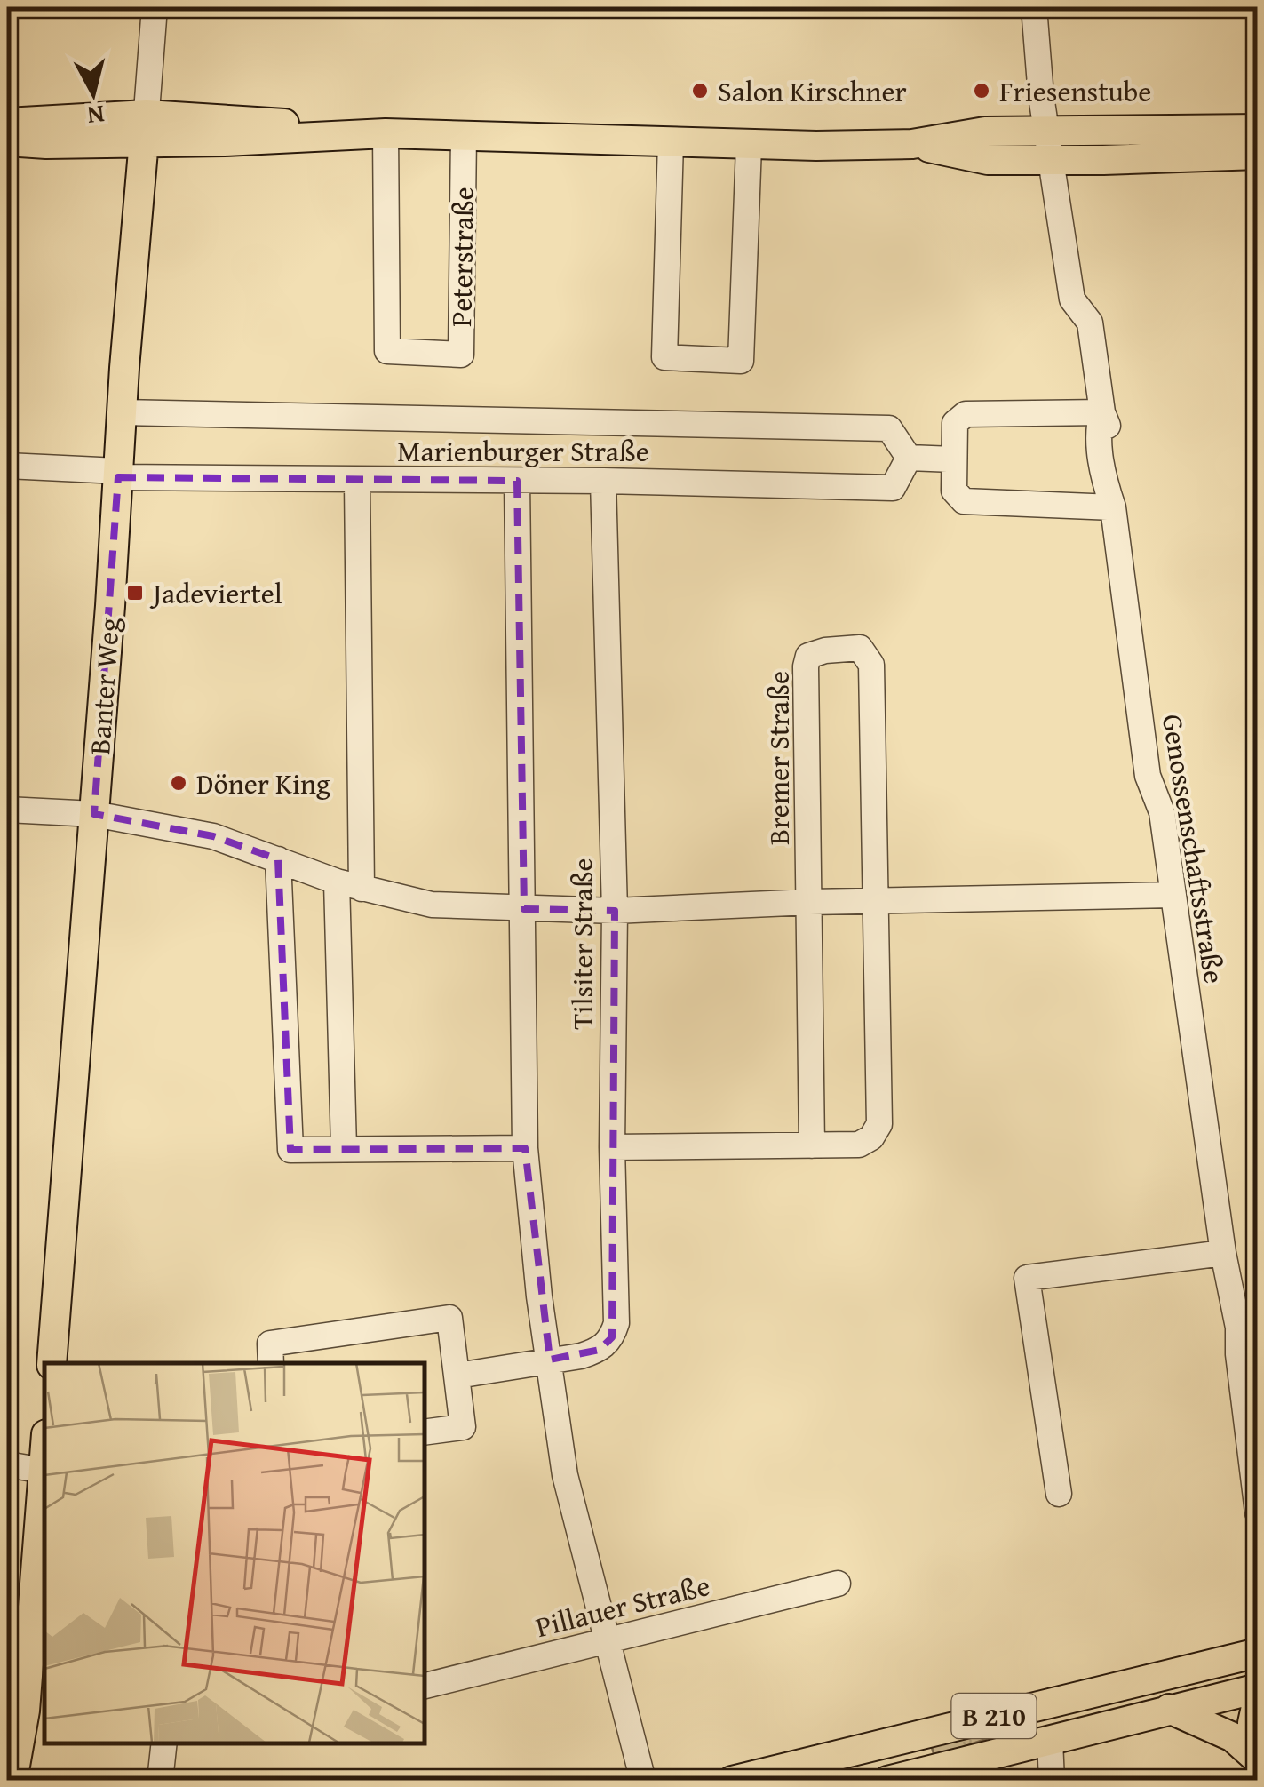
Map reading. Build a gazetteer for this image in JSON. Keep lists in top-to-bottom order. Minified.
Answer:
{"streets":{"main road":["Banter Weg","B 210"],"street":["Peterstraße","Marienburger Straße","Bremer Straße","Genossenschaftsstraße","Tilsiter Straße","Pillauer Straße"]},"crossings":[["Marienburger Straße","Banter Weg"],["Marienburger Straße","Tilsiter Straße"],["Bremer Straße","Tilsiter Straße"],["Tilsiter Straße","Pillauer Straße"]],"places":{"other":["Salon Kirschner","Friesenstube","Döner King"],"transit":["Jadeviertel"]},"north":"bottom"}
